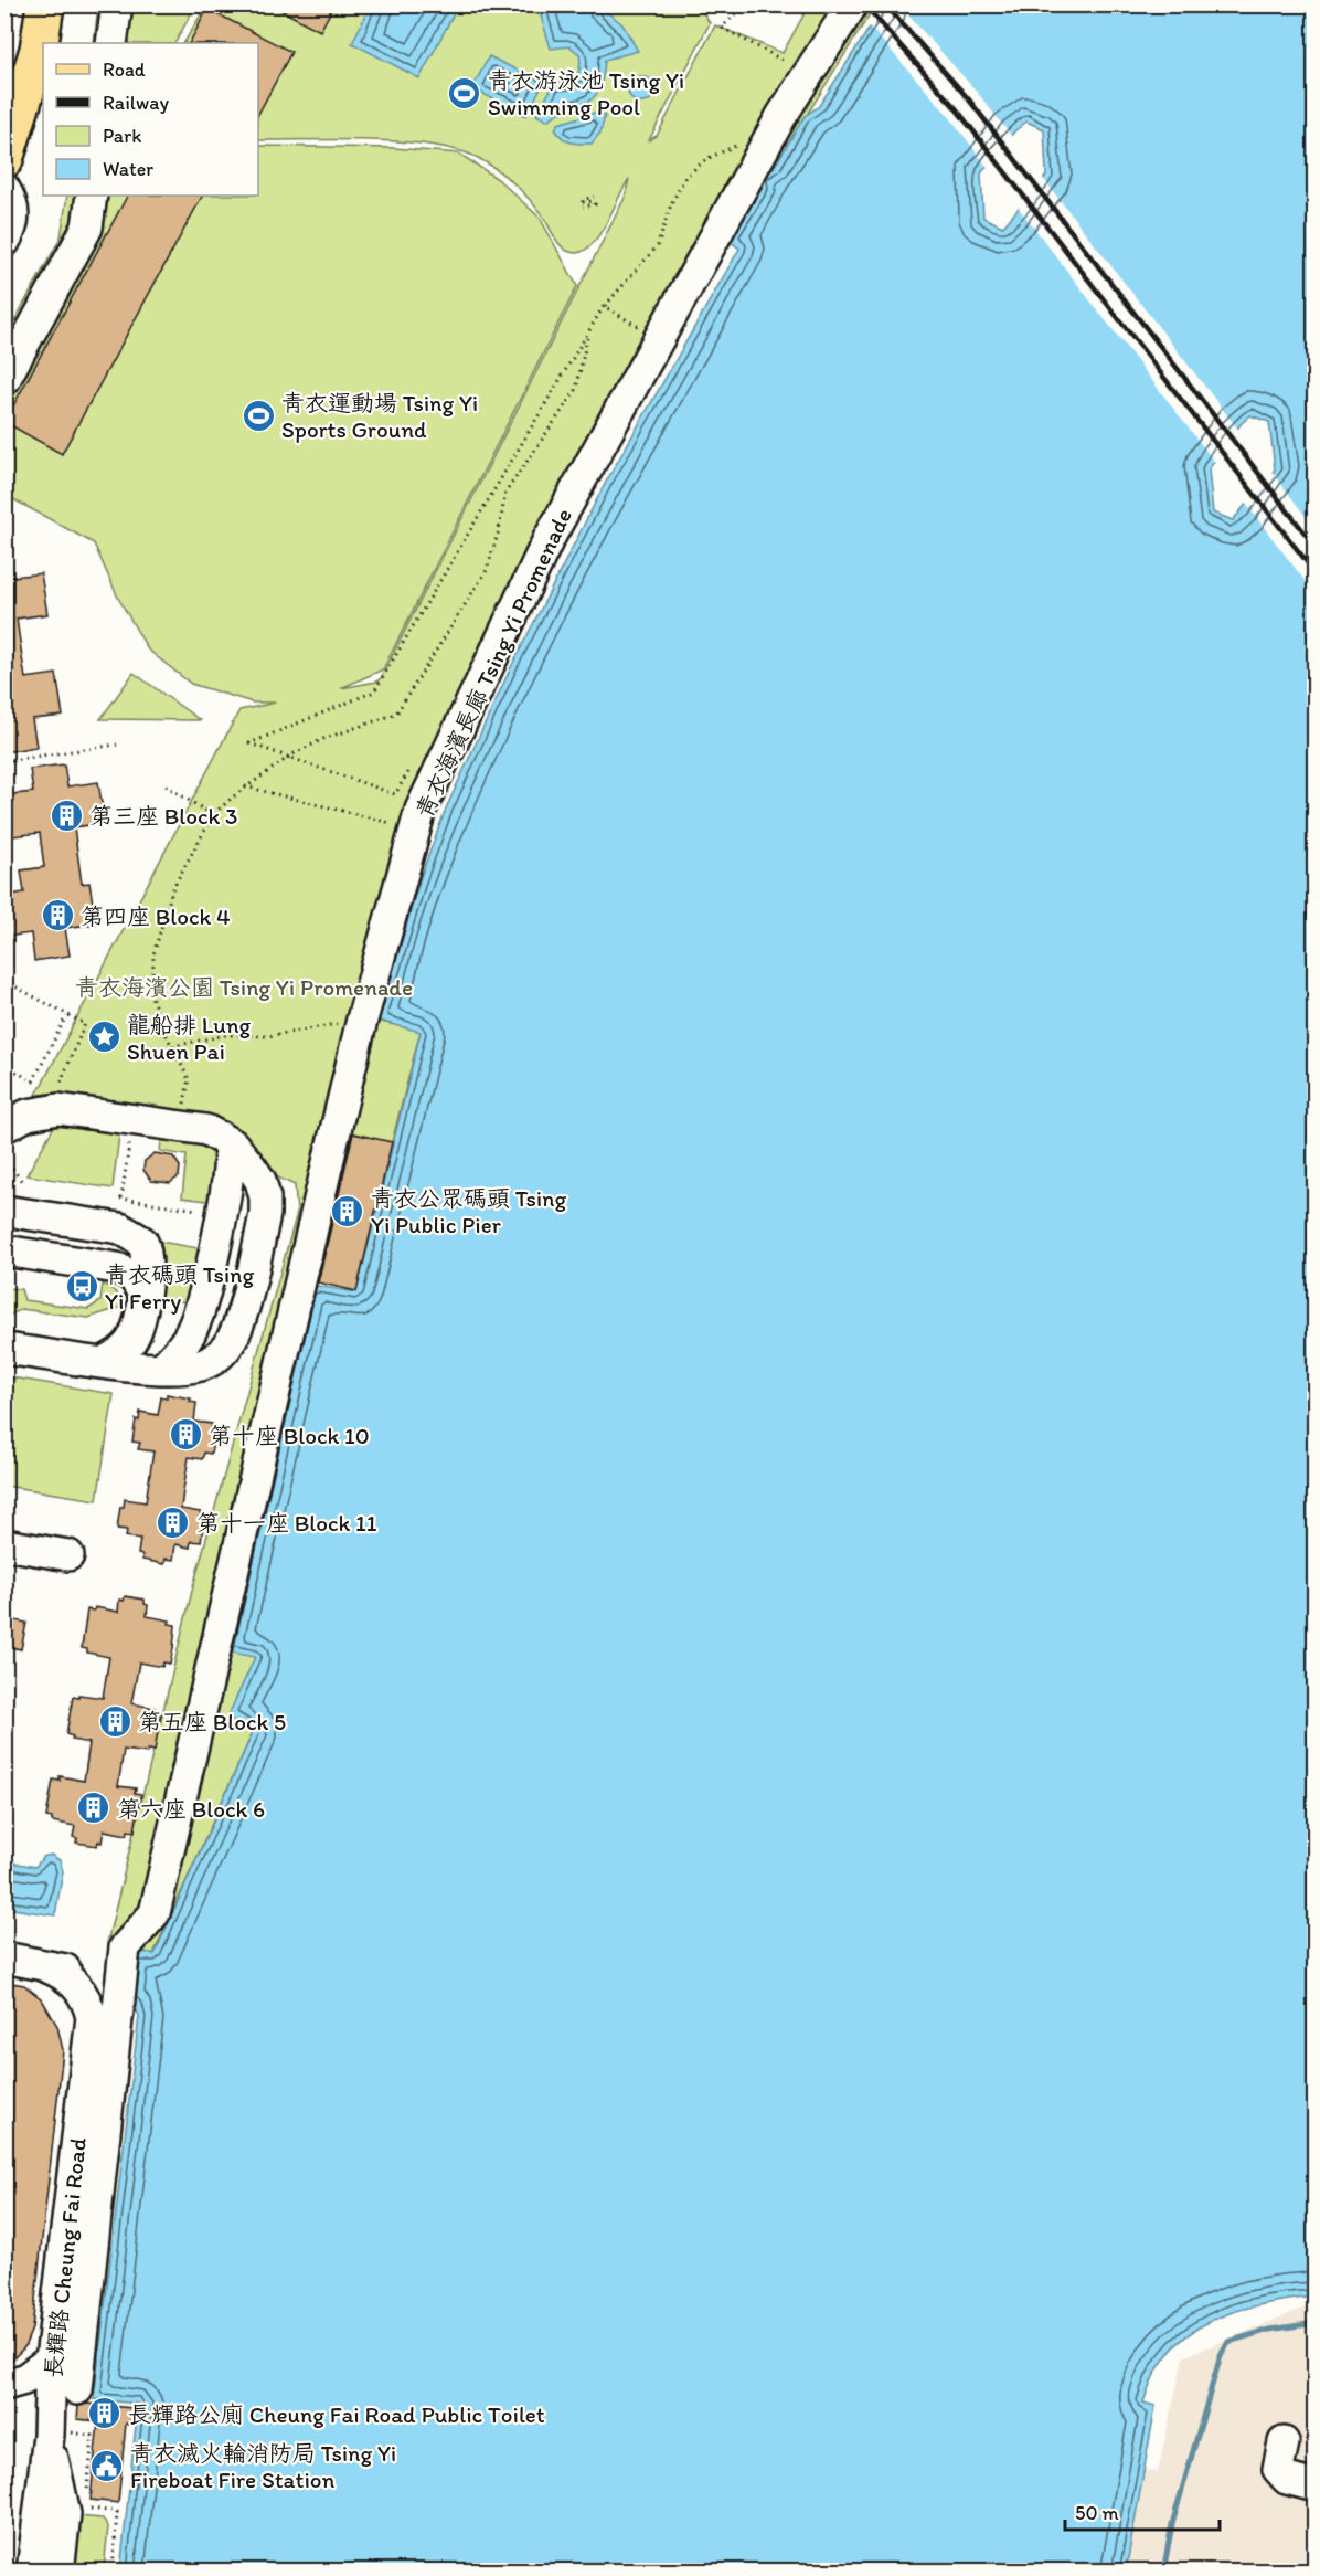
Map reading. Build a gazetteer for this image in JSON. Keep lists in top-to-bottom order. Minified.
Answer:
{"streets":{"street":["青衣海濱長廊 Tsing Yi Promenade","長輝路 Cheung Fai Road"]},"parks":["青衣海濱公園 Tsing Yi Promenade"],"places":{"sports":["青衣游泳池 Tsing Yi Swimming Pool","青衣運動場 Tsing Yi Sports Ground"],"building":["第三座 Block 3","第四座 Block 4","青衣公眾碼頭 Tsing Yi Public Pier","第十座 Block 10","第十一座 Block 11","第五座 Block 5","第六座 Block 6","長輝路公廁 Cheung Fai Road Public Toilet"],"place":["龍船排 Lung Shuen Pai"],"bus stop":["青衣碼頭 Tsing Yi Ferry"],"public building":["青衣滅火輪消防局 Tsing Yi Fireboat Fire Station"]},"legend":["Road","Railway","Park","Water"],"scale_bar":"50 m"}
